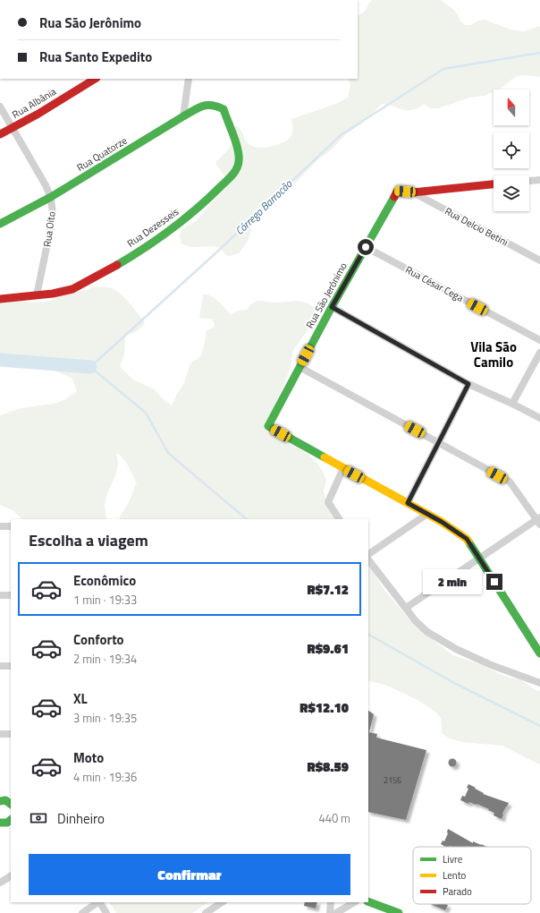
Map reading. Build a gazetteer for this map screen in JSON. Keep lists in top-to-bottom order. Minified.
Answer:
{"streets":{"street":["Rua Albânia","Rua Quatorze","Rua Delcio Betini","Rua Dezesseis","Rua Oito","Rua César Cega","Rua São Jerônimo"]},"crossings":[["Rua Albânia","Rua Oito"],["Rua Quatorze","Rua Dezesseis"],["Rua Quatorze","Rua Oito"],["Rua Delcio Betini","Rua São Jerônimo"],["Rua Dezesseis","Rua Oito"],["Rua César Cega","Rua São Jerônimo"]],"districts":["Vila São Camilo"],"water":["Córrego Barrocão"],"house_numbers":["2156"],"legend":["Livre","Lento","Parado"],"north":"top","page":{"banner":["Rua São Jerônimo","Rua Santo Expedito"],"heading":"Escolha a viagem","list":[{"name":"Econômico","note":"1 min · 19:33","value":"R$7.12"},{"name":"Conforto","note":"2 min · 19:34","value":"R$9.61"},{"name":"XL","note":"3 min · 19:35","value":"R$12.10"},{"name":"Moto","note":"4 min · 19:36","value":"R$8.59"}],"bubble":"2 min","pay":["Dinheiro","440 m"],"buttons":"Confirmar"}}
